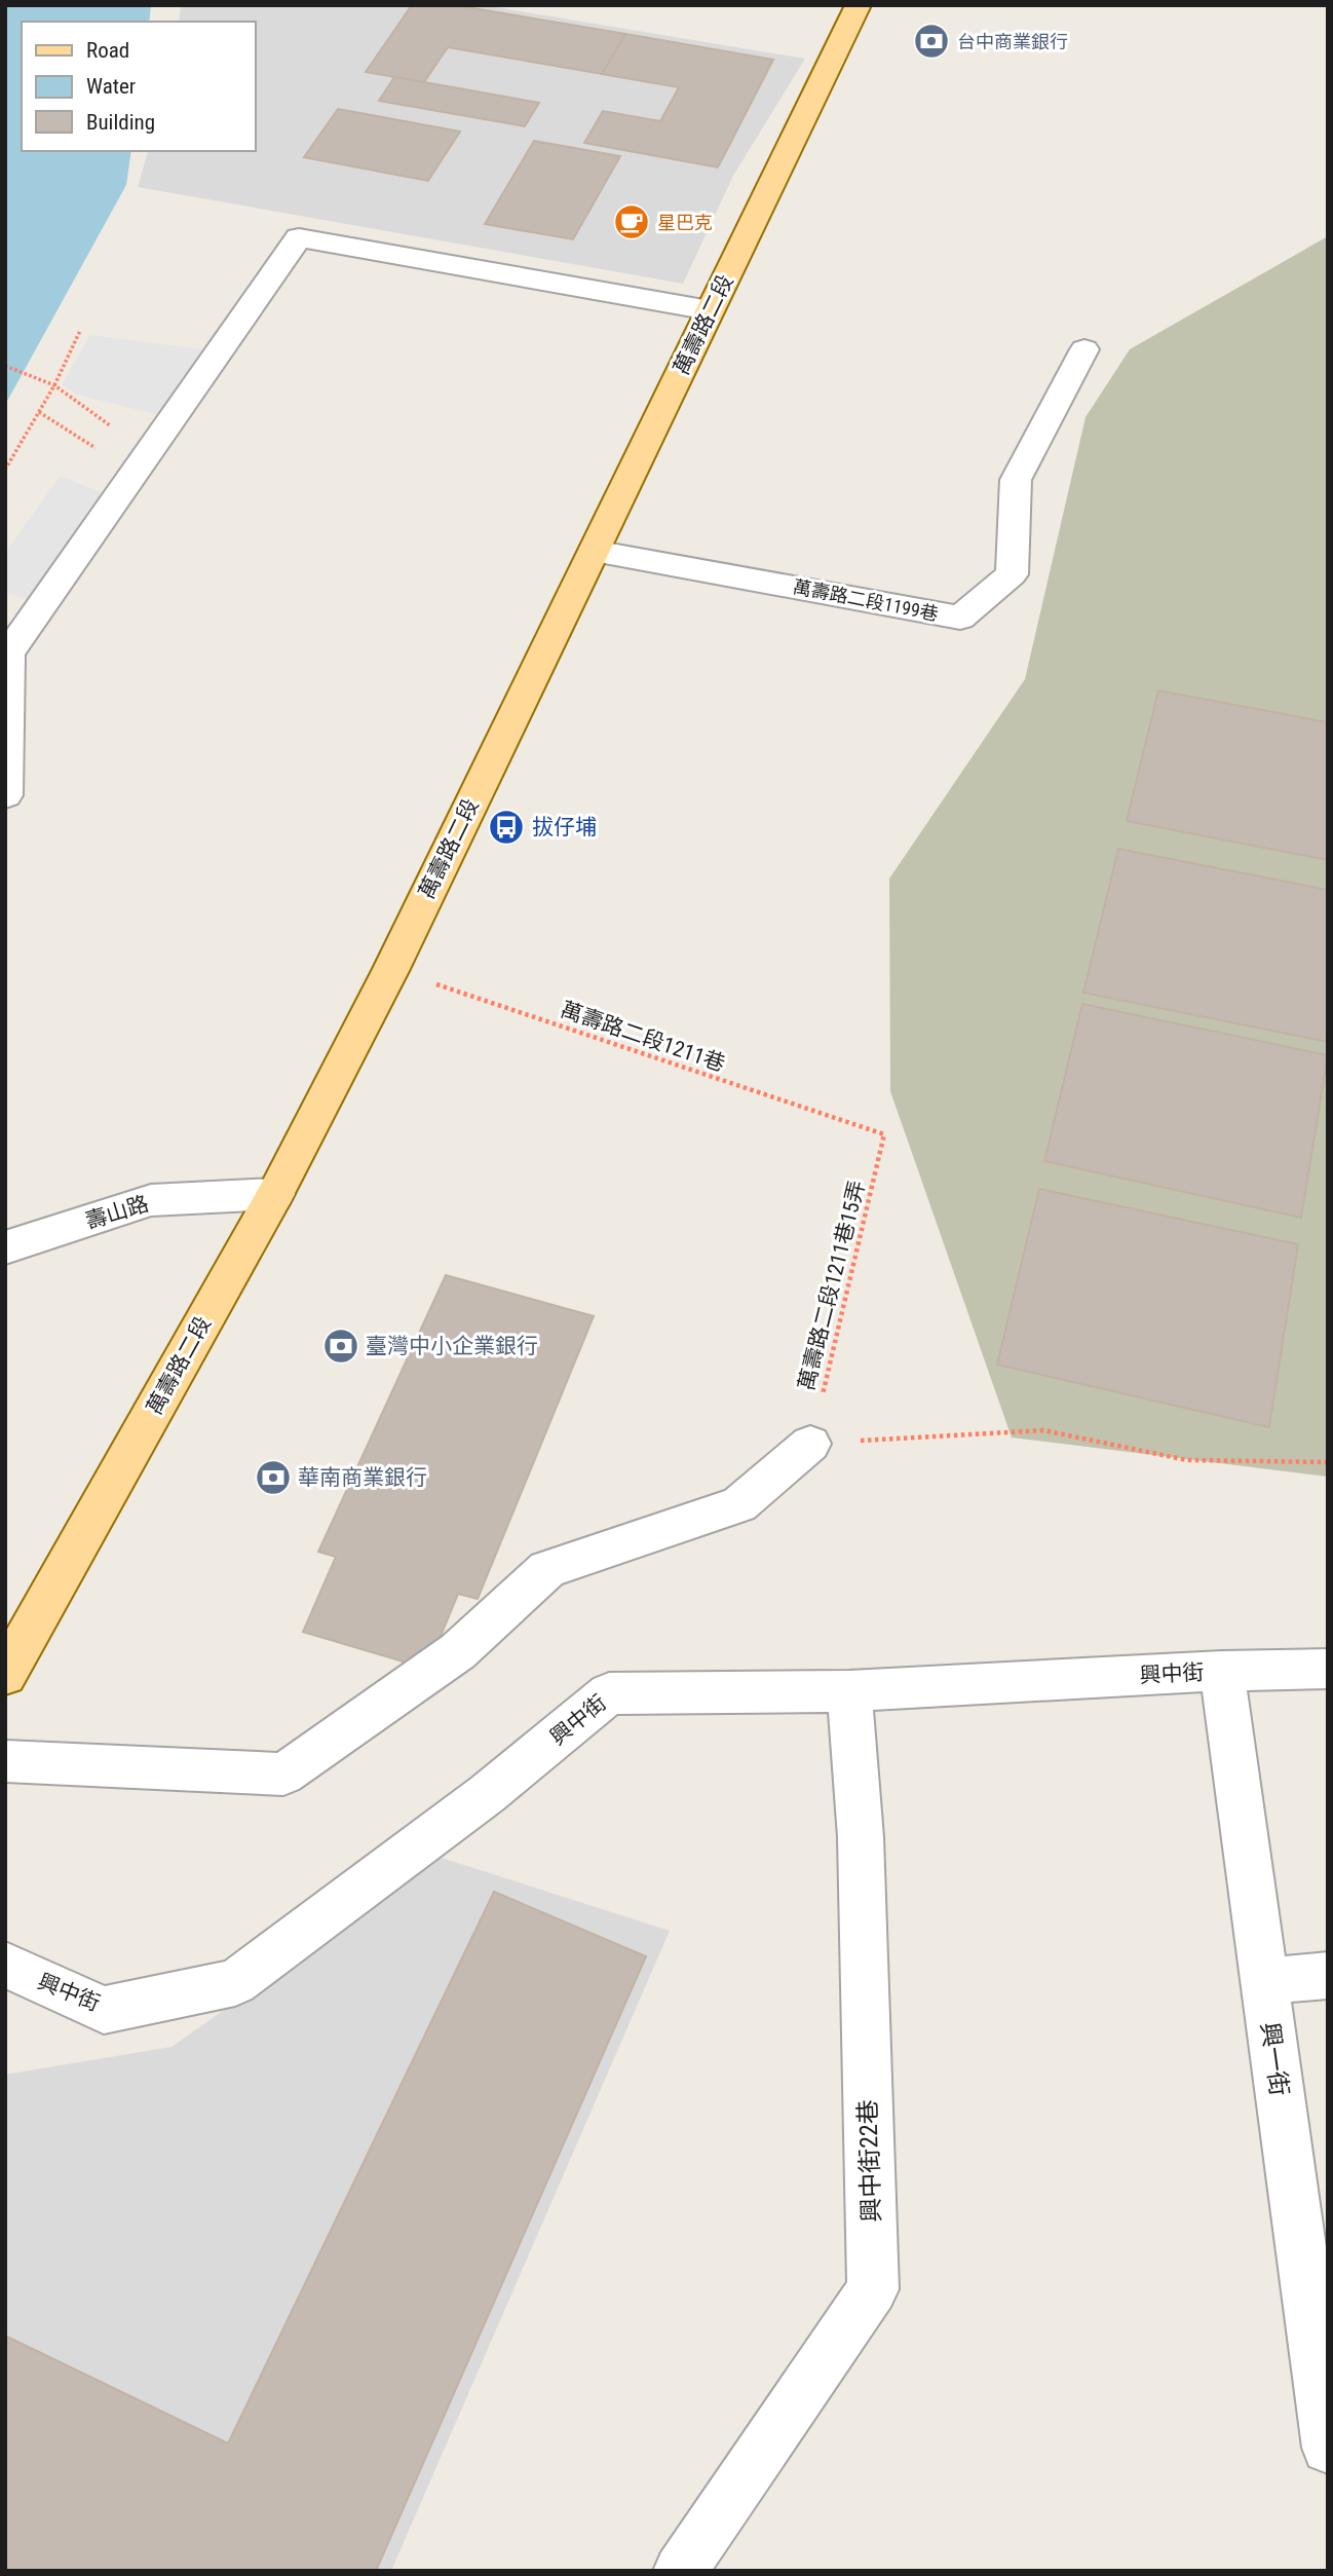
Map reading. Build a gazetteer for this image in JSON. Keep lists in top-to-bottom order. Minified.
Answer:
{"streets":{"main road":["萬壽路二段"],"street":["萬壽路二段1199巷","壽山路","興中街","興一街","興中街22巷"],"path":["萬壽路二段1211巷","萬壽路二段1211巷15弄"]},"crossings":[["萬壽路二段","萬壽路二段1199巷"],["萬壽路二段","萬壽路二段1211巷"],["萬壽路二段","壽山路"],["萬壽路二段1211巷","萬壽路二段1211巷15弄"],["興中街","興一街"],["興中街","興中街22巷"]],"places":{"bank":["台中商業銀行","臺灣中小企業銀行","華南商業銀行"],"cafe":["星巴克"],"bus stop":["拔仔埔"]},"legend":["Road","Water","Building"]}
